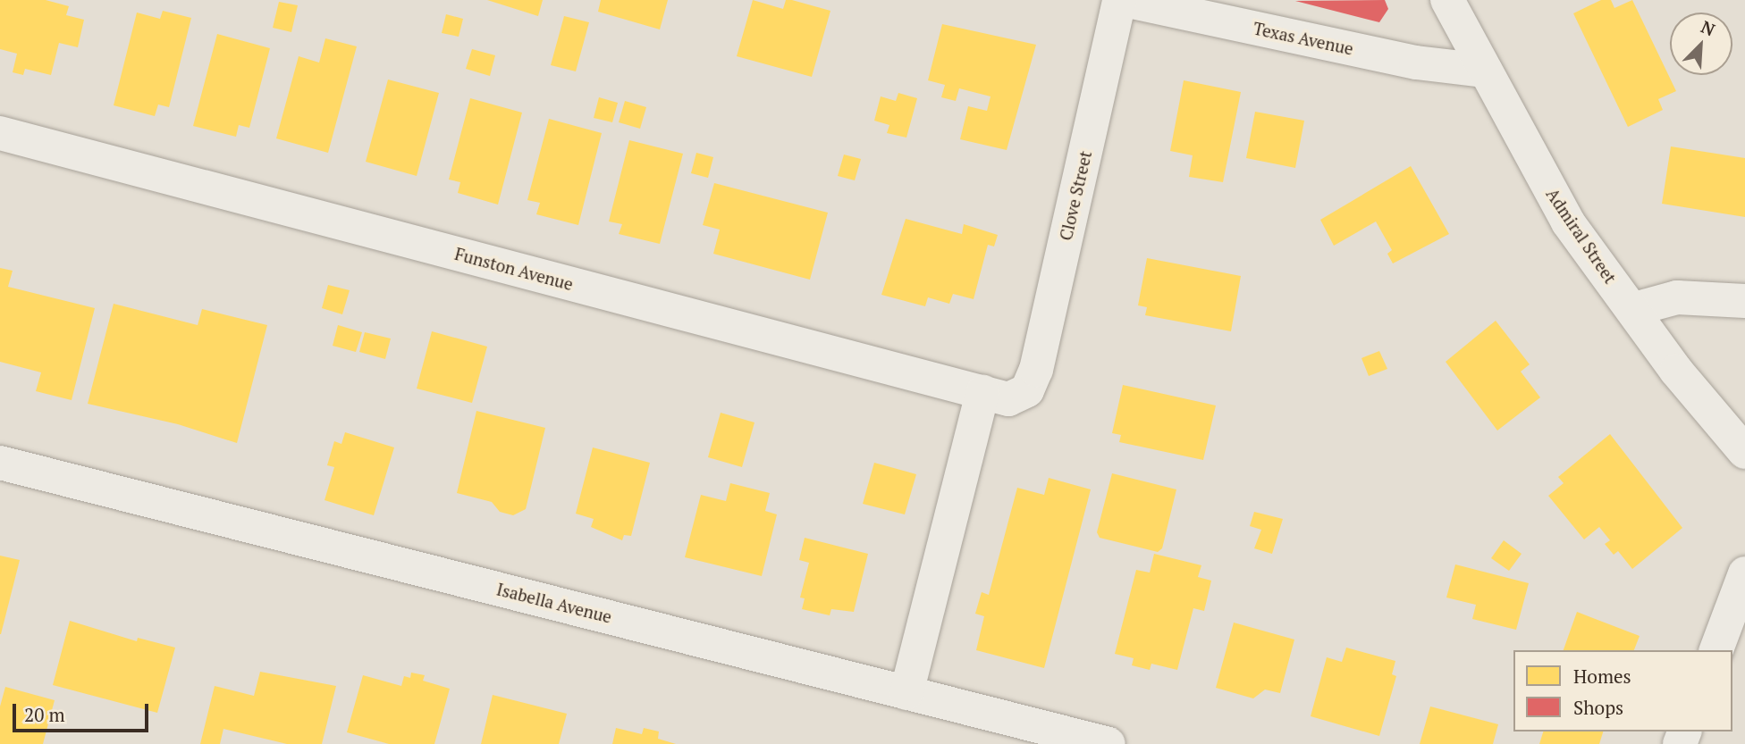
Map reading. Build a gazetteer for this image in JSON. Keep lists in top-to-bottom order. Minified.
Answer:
{"streets":{"street":["Texas Avenue","Clove Street","Admiral Street","Funston Avenue","Isabella Avenue"]},"crossings":[["Texas Avenue","Clove Street"],["Texas Avenue","Admiral Street"],["Clove Street","Funston Avenue"]],"legend":["Homes","Shops"],"scale_bar":"20 m","north":"top right"}
